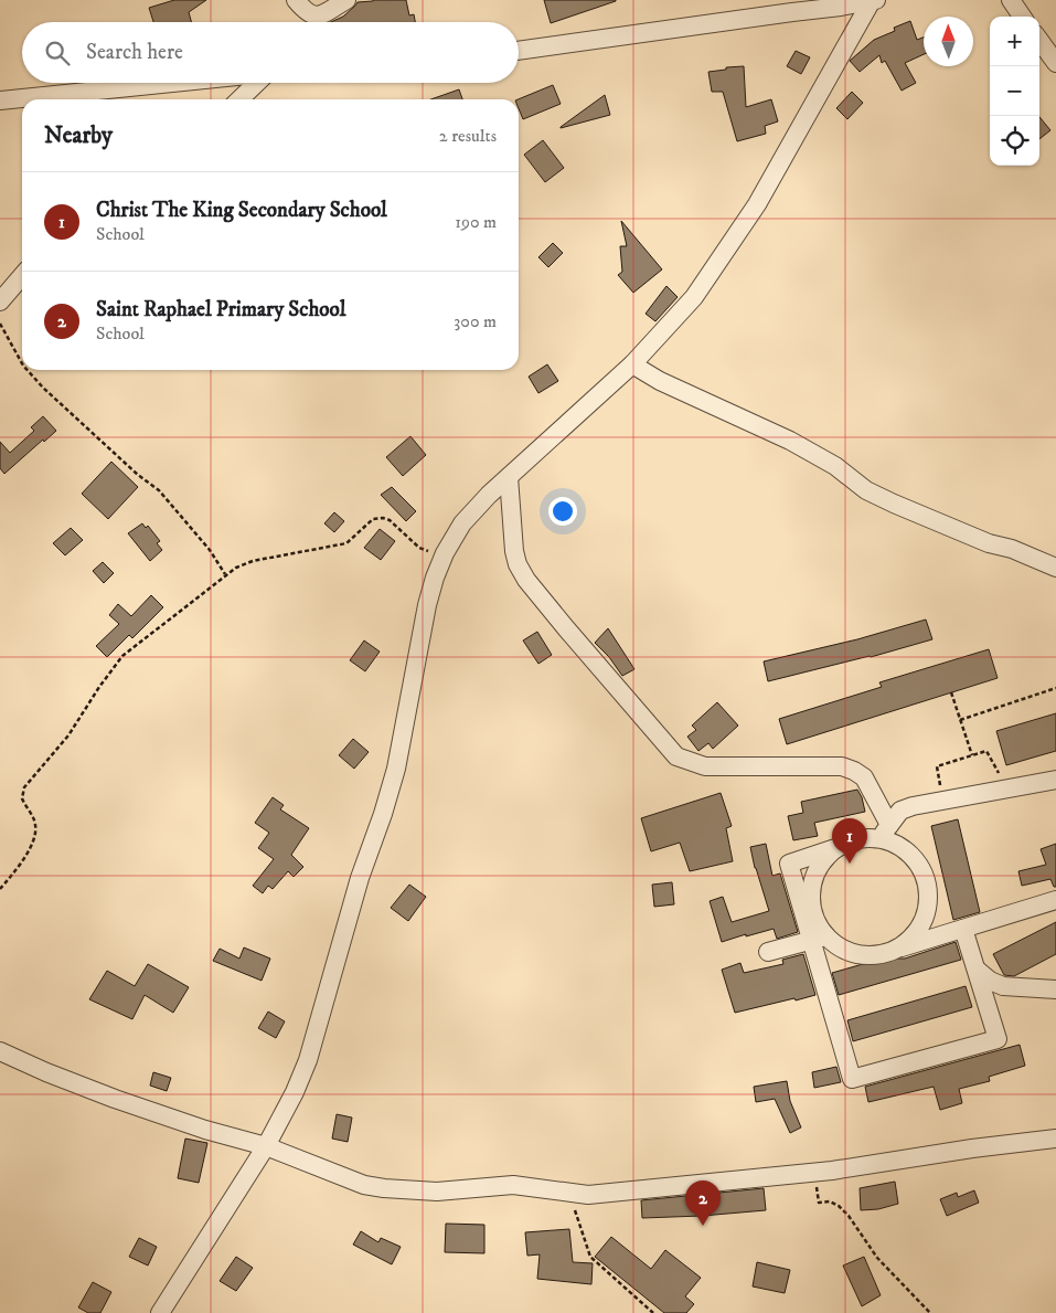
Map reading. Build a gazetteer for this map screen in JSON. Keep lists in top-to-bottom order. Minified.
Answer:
{"north":"top","page":{"map_buttons":["+","−"],"search":"Search here","heading":["Nearby","2 results"],"list":[{"mark":"1","name":"Christ The King Secondary School","note":"School","value":"190 m"},{"mark":"2","name":"Saint Raphael Primary School","note":"School","value":"300 m"}],"pins":["1","2"]}}
